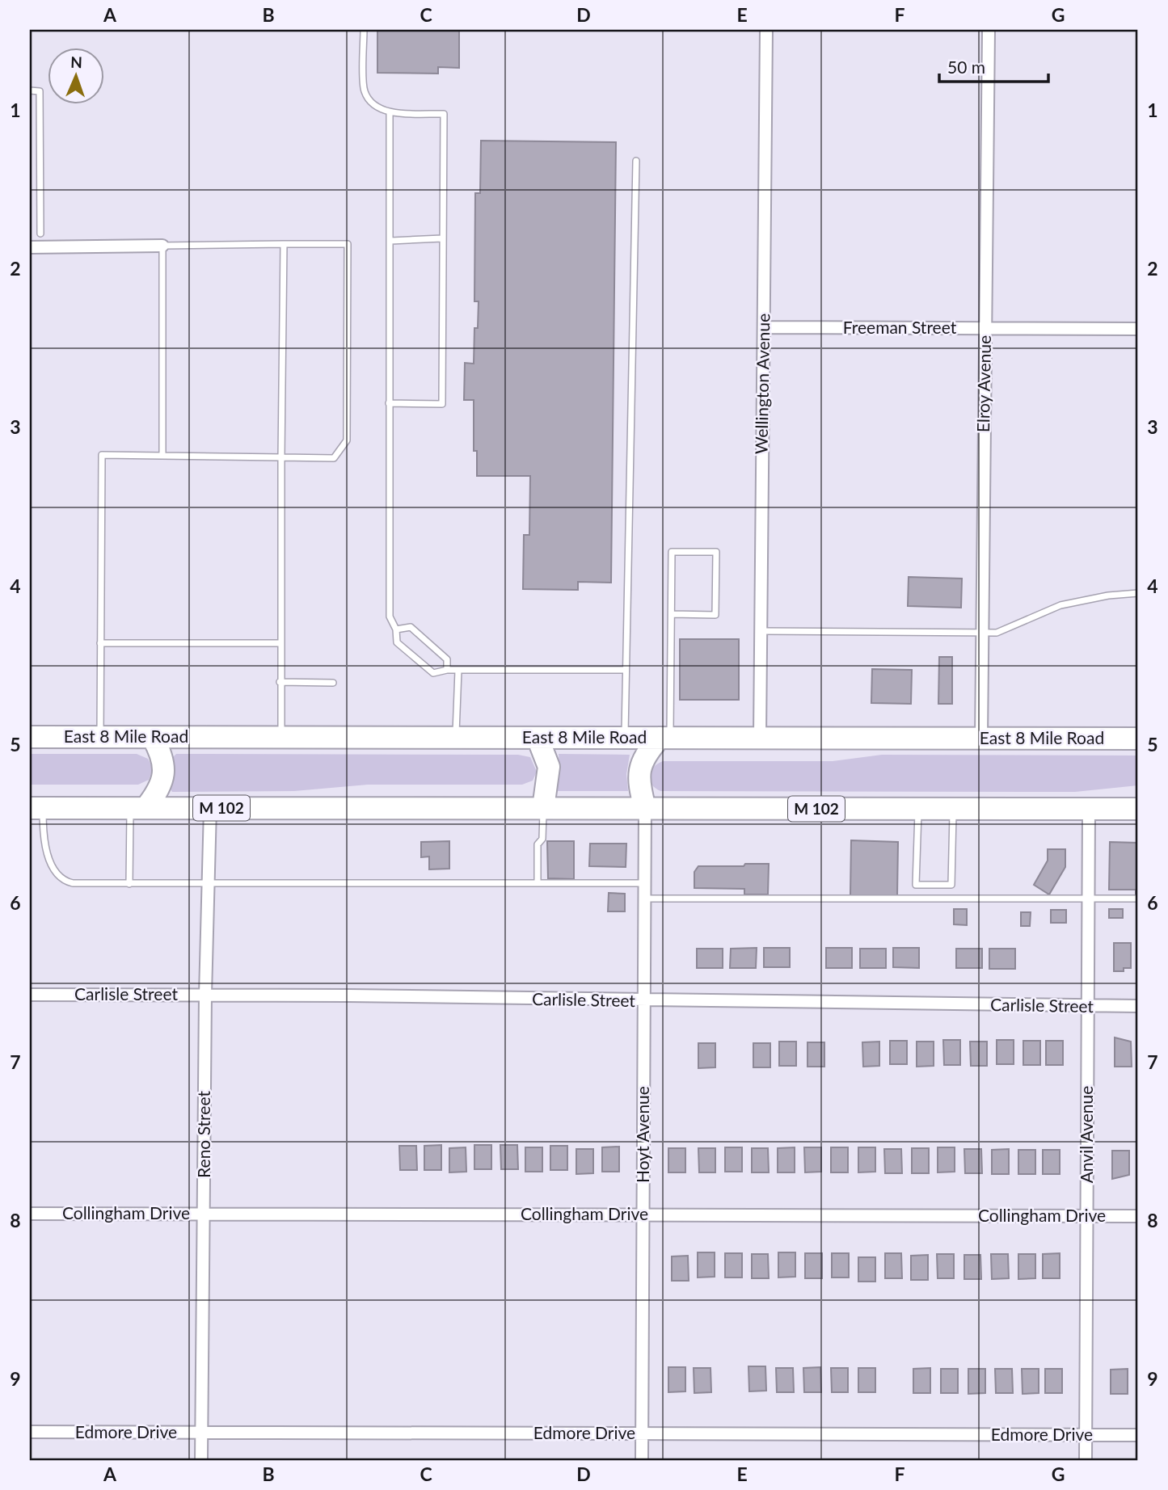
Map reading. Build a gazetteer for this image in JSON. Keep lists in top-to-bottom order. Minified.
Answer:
{"streets":{"highway":["East 8 Mile Road","M 102"],"street":["Freeman Street","Wellington Avenue","Elroy Avenue","Carlisle Street","Reno Street","Hoyt Avenue","Anvil Avenue","Collingham Drive","Edmore Drive"]},"crossings":[["Freeman Street","Wellington Avenue"],["Freeman Street","Elroy Avenue"],["Wellington Avenue","East 8 Mile Road"],["Elroy Avenue","East 8 Mile Road"],["M 102","Reno Street"],["M 102","Hoyt Avenue"],["M 102","Anvil Avenue"],["Carlisle Street","Reno Street"],["Carlisle Street","Hoyt Avenue"],["Carlisle Street","Anvil Avenue"],["Reno Street","Collingham Drive"],["Reno Street","Edmore Drive"],["Hoyt Avenue","Collingham Drive"],["Hoyt Avenue","Edmore Drive"],["Anvil Avenue","Collingham Drive"],["Anvil Avenue","Edmore Drive"]],"scale_bar":"50 m","north":"top","grid":{"columns":["A","B","C","D","E","F","G"],"rows":["1","2","3","4","5","6","7","8","9"]}}
